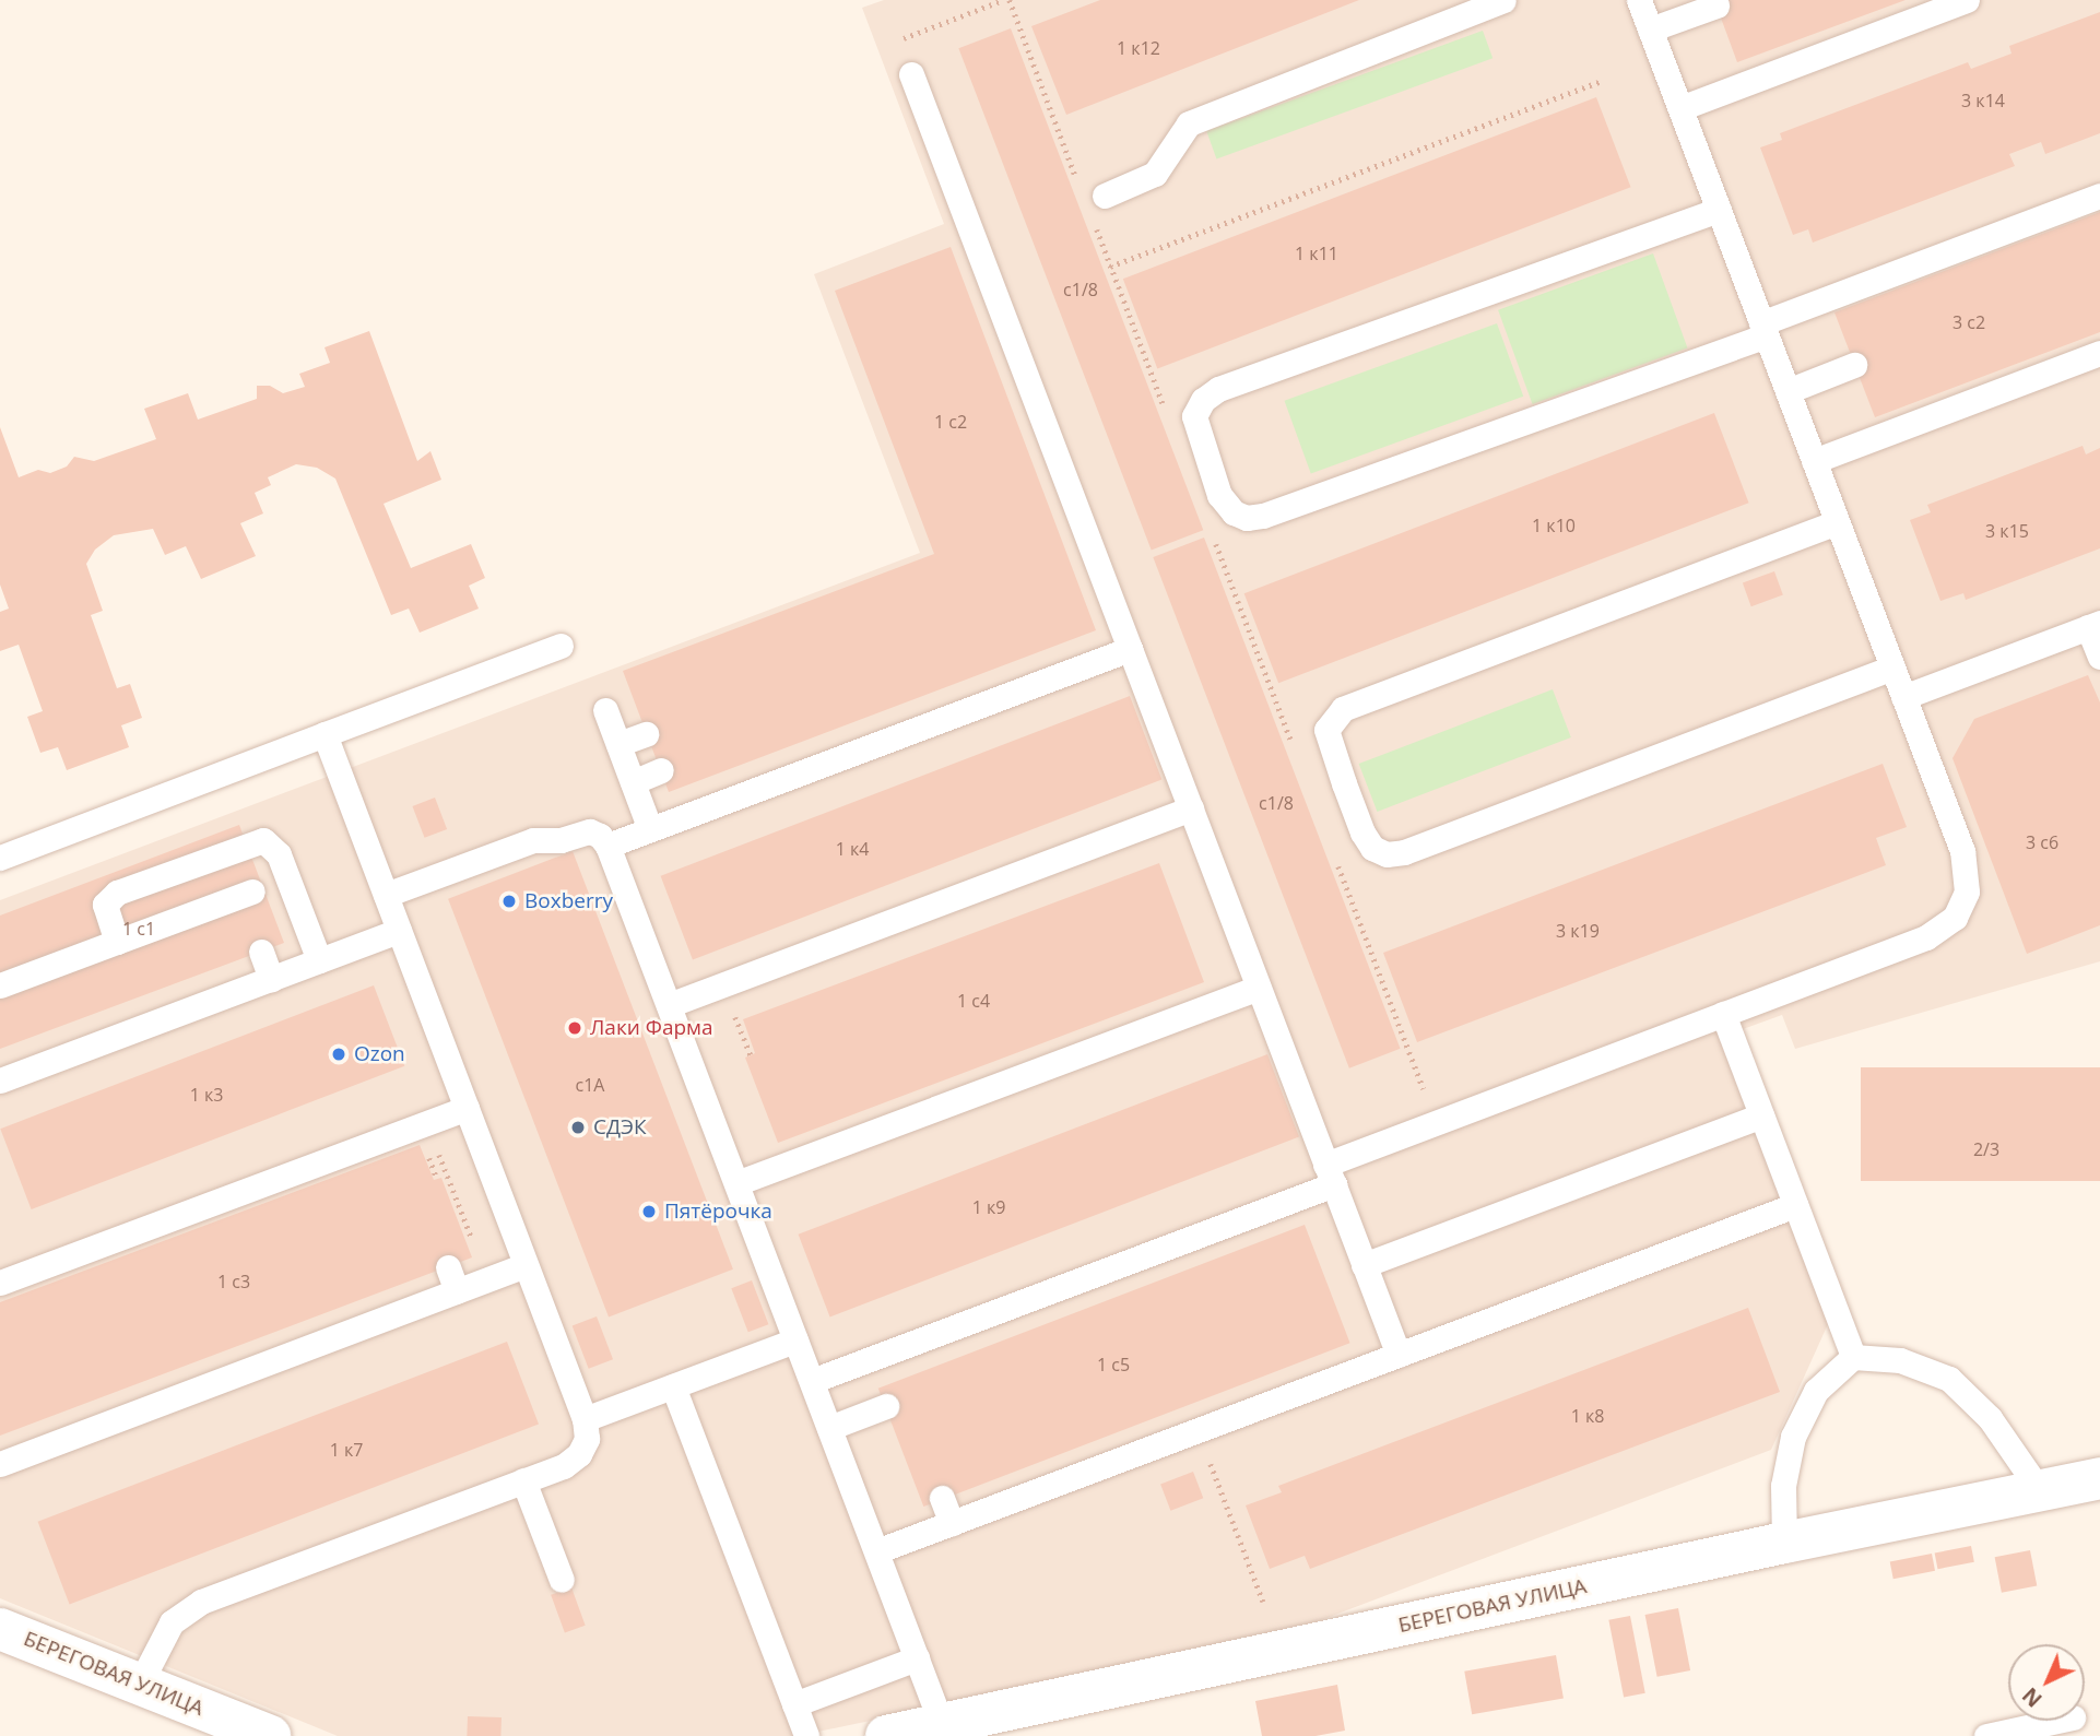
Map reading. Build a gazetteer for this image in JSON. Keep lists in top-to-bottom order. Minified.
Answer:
{"streets":{"street":["БЕРЕГОВАЯ УЛИЦА"]},"places":["Boxberry","Лаки Фарма","Ozon","СДЭК","Пятёрочка"],"house_numbers":["1 к12","3 к14","1 к11","с1/8","3 с2","1 с2","1 к10","3 к15","с1/8","3 с6","1 к4","1 с1","3 к19","1 с4","с1А","1 к3","2/3","1 к9","1 с3","1 с5","1 к8","1 к7"],"north":"bottom left"}
